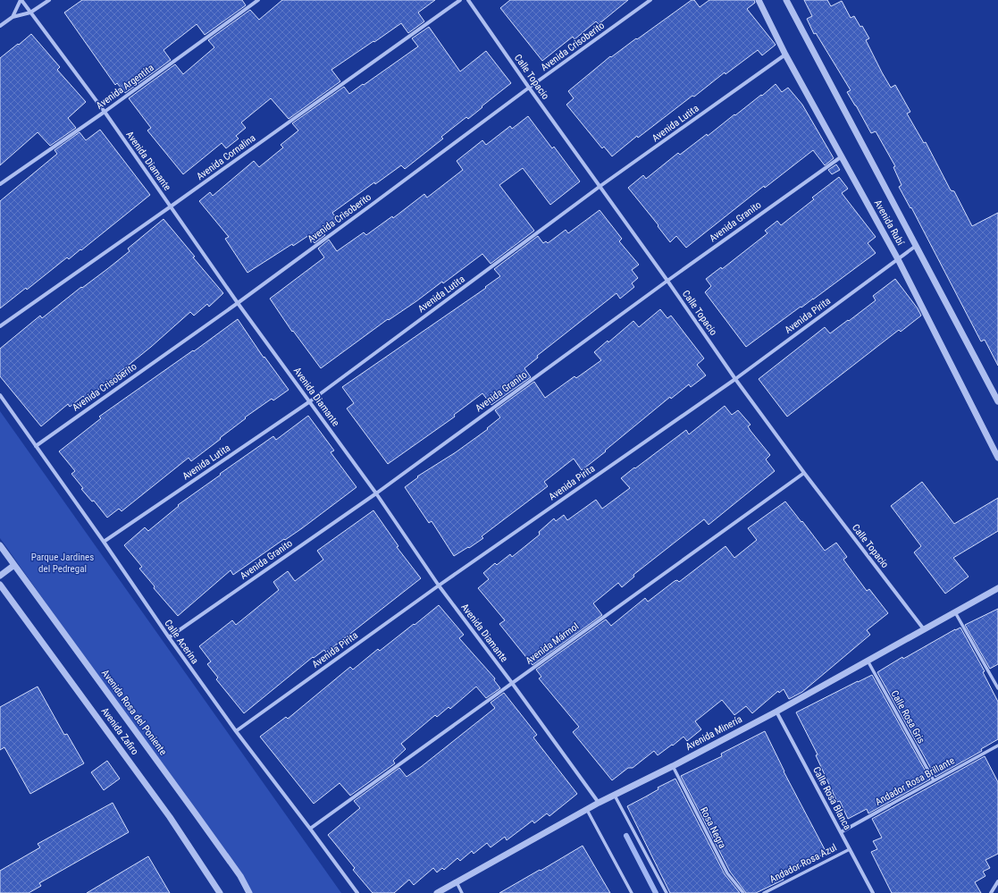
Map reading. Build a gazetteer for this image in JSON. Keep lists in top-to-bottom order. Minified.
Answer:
{"streets":{"street":["Avenida Crisoberito","Calle Topacio","Avenida Argentita","Avenida Lutita","Avenida Cornalina","Avenida Diamante","Avenida Granito","Avenida Rubí","Avenida Pirita","Calle Acerina","Avenida Mármol","Avenida Rosa del Poniente","Calle Rosa Gris","Avenida Zafiro","Avenida Minería","Andador Rosa Brillante","Calle Rosa Blanca","Rosa Negra","Andador Rosa Azul"]},"crossings":[["Avenida Crisoberito","Calle Topacio"],["Avenida Crisoberito","Avenida Diamante"],["Avenida Crisoberito","Calle Acerina"],["Calle Topacio","Avenida Lutita"],["Calle Topacio","Avenida Granito"],["Calle Topacio","Avenida Pirita"],["Calle Topacio","Avenida Mármol"],["Calle Topacio","Avenida Minería"],["Avenida Argentita","Avenida Diamante"],["Avenida Lutita","Avenida Diamante"],["Avenida Lutita","Avenida Rubí"],["Avenida Lutita","Calle Acerina"],["Avenida Cornalina","Avenida Diamante"],["Avenida Diamante","Avenida Granito"],["Avenida Diamante","Avenida Pirita"],["Avenida Diamante","Avenida Mármol"],["Avenida Diamante","Avenida Minería"],["Avenida Granito","Avenida Rubí"],["Avenida Granito","Calle Acerina"],["Avenida Rubí","Avenida Pirita"],["Avenida Pirita","Calle Acerina"],["Calle Acerina","Avenida Mármol"],["Calle Rosa Gris","Avenida Minería"],["Calle Rosa Gris","Andador Rosa Brillante"],["Avenida Minería","Calle Rosa Blanca"],["Avenida Minería","Rosa Negra"],["Andador Rosa Brillante","Calle Rosa Blanca"],["Calle Rosa Blanca","Andador Rosa Azul"]],"parks":["Parque Jardines del Pedregal"]}
